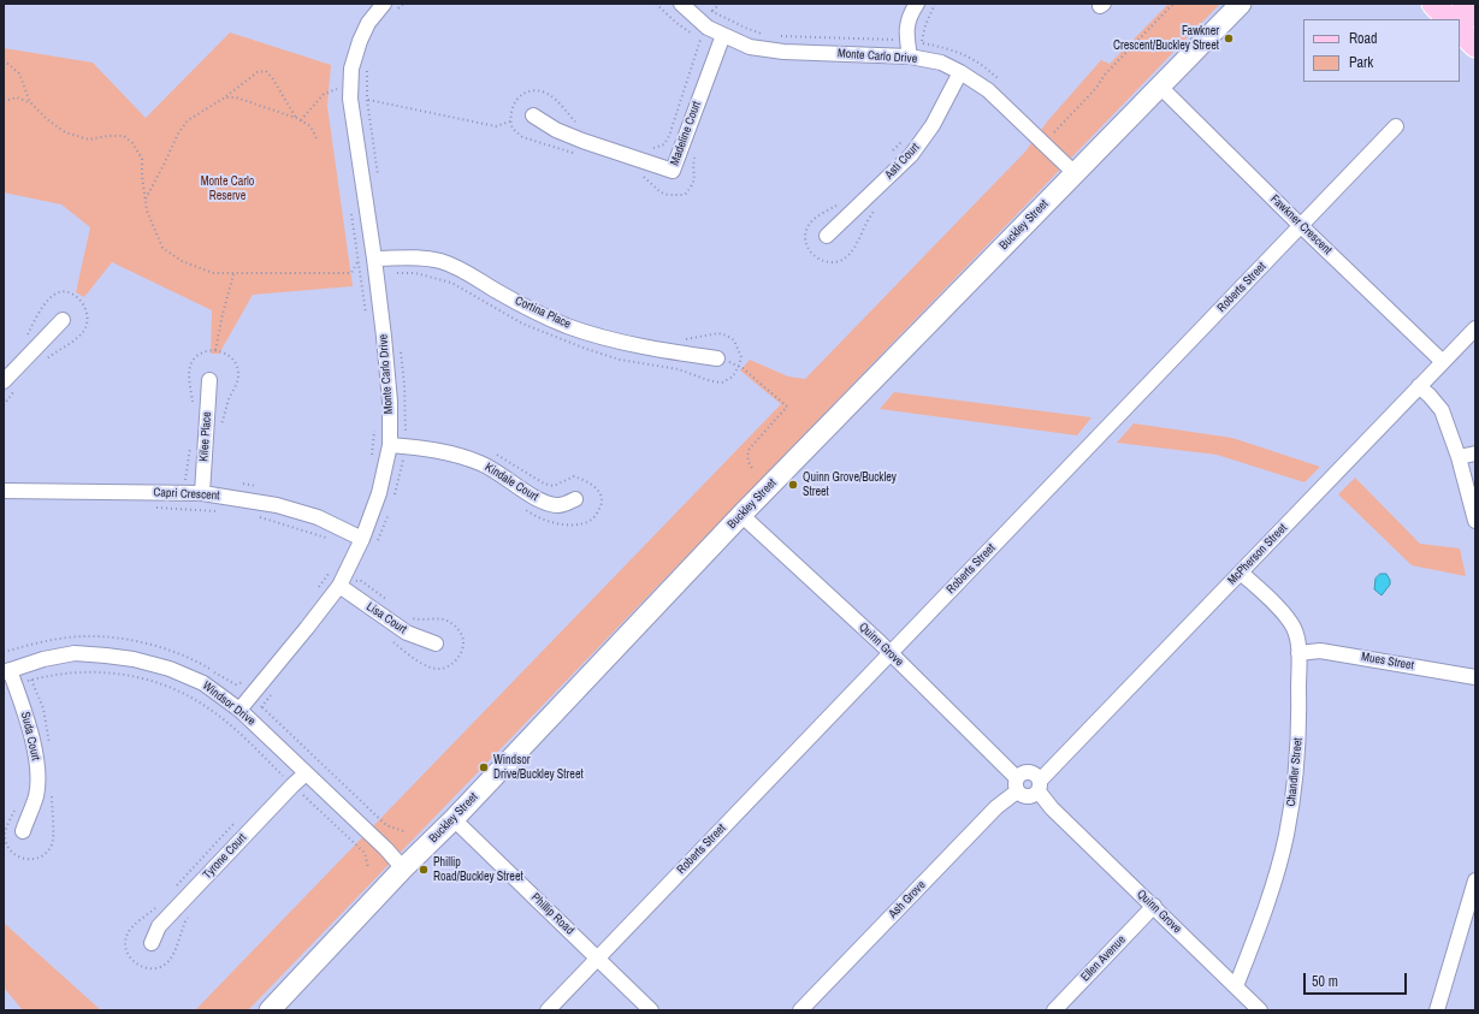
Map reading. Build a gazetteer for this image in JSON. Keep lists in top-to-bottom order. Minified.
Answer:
{"streets":{"main road":["Buckley Street"],"street":["Monte Carlo Drive","Madeline Court","Asti Court","Fawkner Crescent","Roberts Street","Cortina Place","Kilee Place","Kindale Court","Capri Crescent","McPherson Street","Lisa Court","Quinn Grove","Mues Street","Windsor Drive","Suda Court","Chandler Street","Tyrone Court","Ash Grove","Phillip Road","Ellen Avenue"]},"crossings":[["Monte Carlo Drive","Madeline Court"],["Monte Carlo Drive","Asti Court"],["Monte Carlo Drive","Buckley Street"],["Monte Carlo Drive","Cortina Place"],["Monte Carlo Drive","Kindale Court"],["Monte Carlo Drive","Capri Crescent"],["Monte Carlo Drive","Lisa Court"],["Monte Carlo Drive","Windsor Drive"],["Buckley Street","Fawkner Crescent"],["Buckley Street","Quinn Grove"],["Buckley Street","Windsor Drive"],["Buckley Street","Phillip Road"],["Fawkner Crescent","Roberts Street"],["Fawkner Crescent","McPherson Street"],["Roberts Street","Quinn Grove"],["Roberts Street","Phillip Road"],["Kilee Place","Capri Crescent"],["McPherson Street","Quinn Grove"],["McPherson Street","Chandler Street"],["McPherson Street","Ash Grove"],["Quinn Grove","Chandler Street"],["Quinn Grove","Ash Grove"],["Quinn Grove","Ellen Avenue"],["Mues Street","Chandler Street"],["Windsor Drive","Suda Court"],["Windsor Drive","Tyrone Court"]],"parks":["Monte Carlo Reserve"],"places":["Fawkner Crescent/Buckley Street","Quinn Grove/Buckley Street","Windsor Drive/Buckley Street","Phillip Road/Buckley Street"],"legend":["Road","Park"],"scale_bar":"50 m"}
